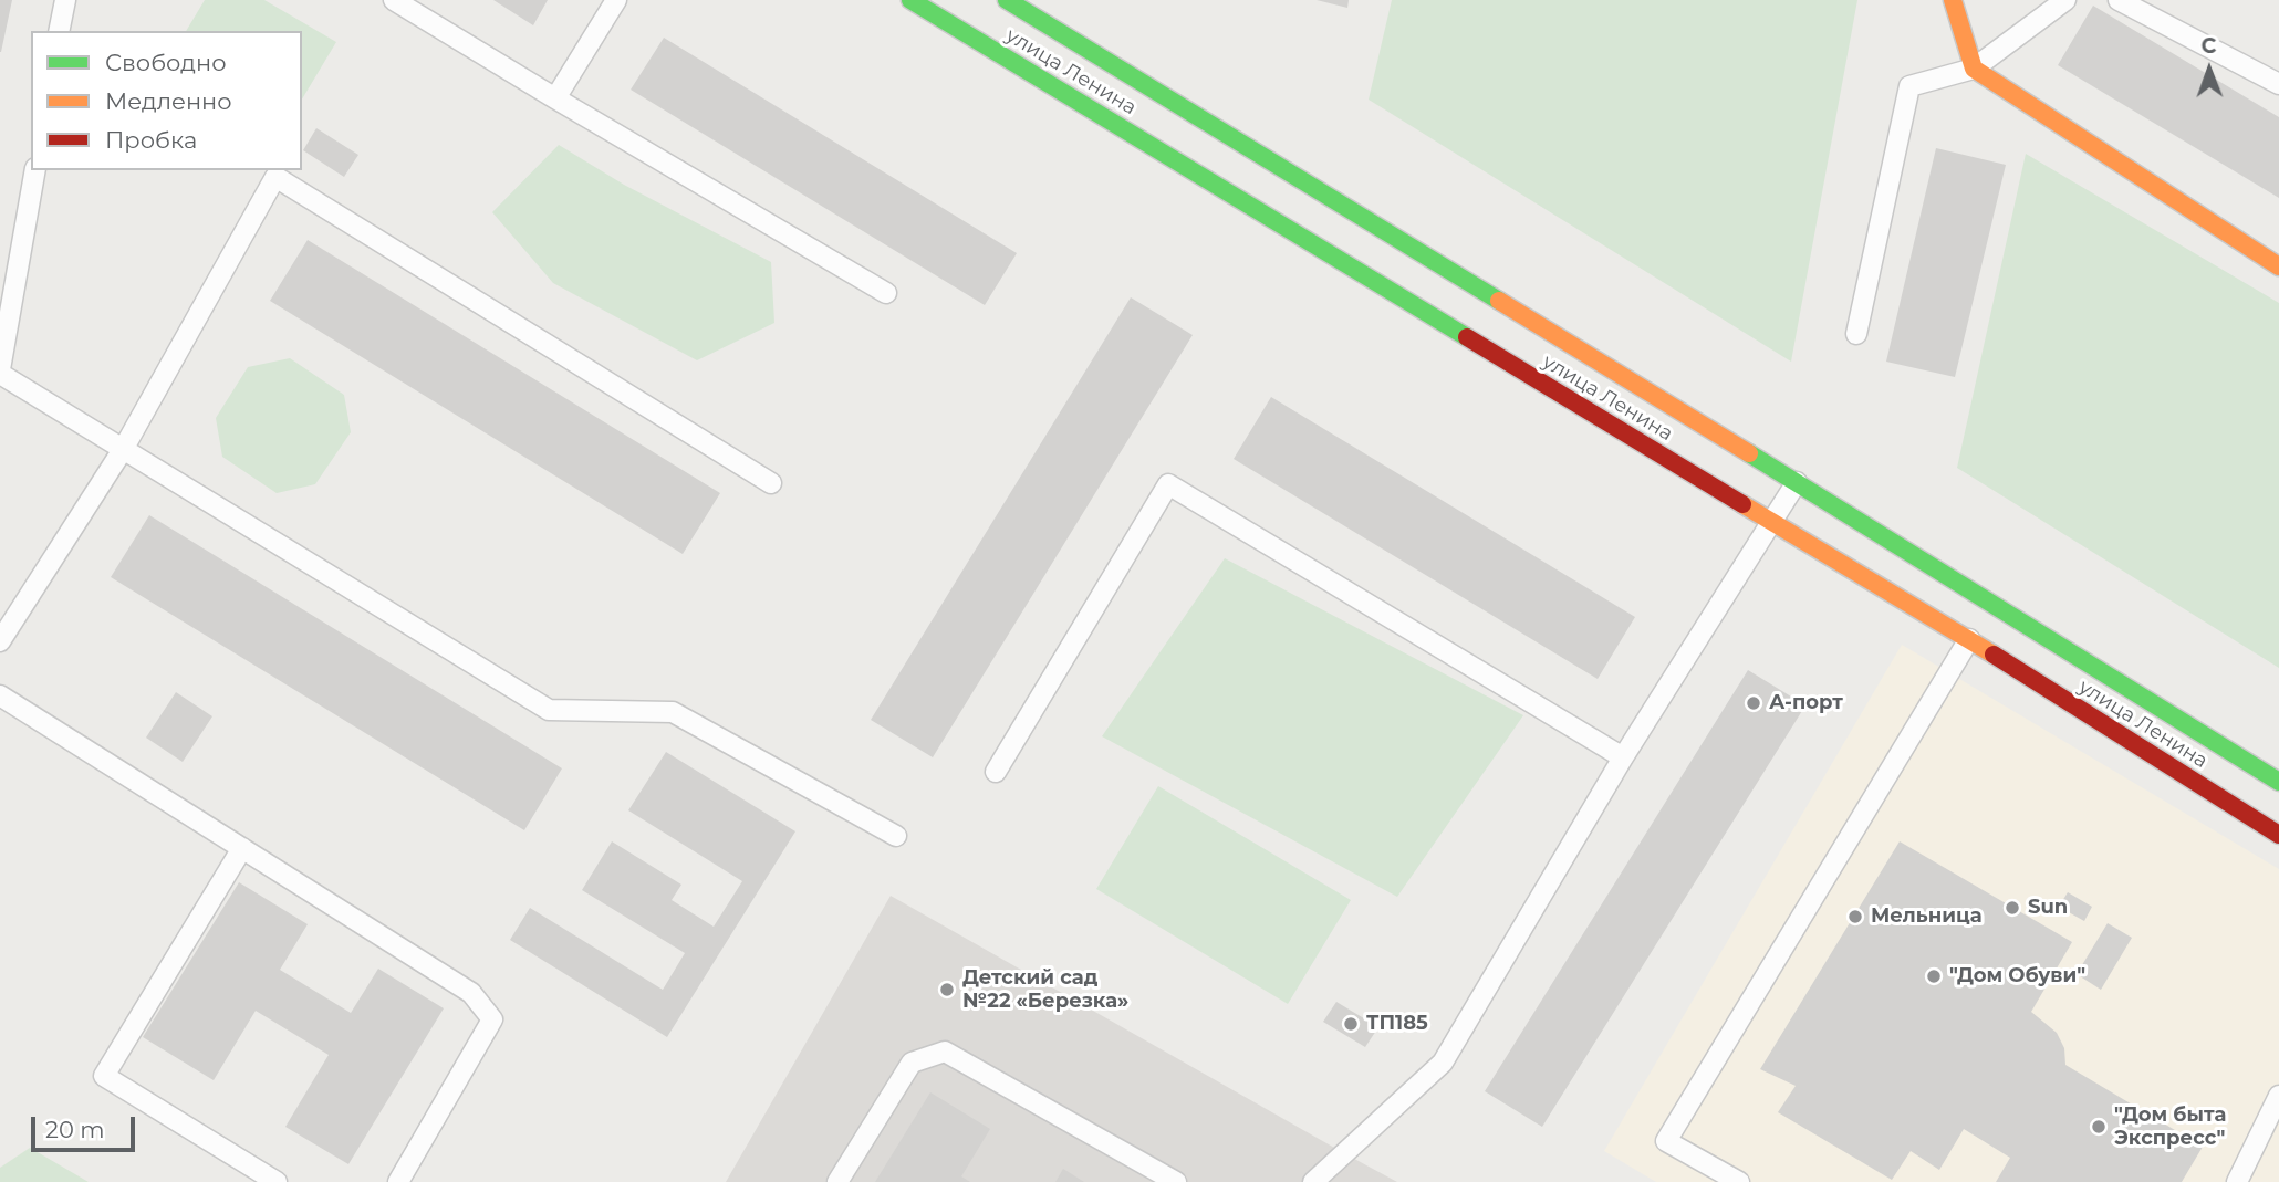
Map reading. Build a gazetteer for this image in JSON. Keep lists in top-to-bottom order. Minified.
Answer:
{"streets":{"main road":["улица Ленина"]},"places":["А-порт","Sun","Мельница","\"Дом Обуви\"","Детский сад №22 «Березка»","ТП185","\"Дом быта Экспресс\""],"legend":["Свободно","Медленно","Пробка"],"scale_bar":"20 m","north":"top"}
